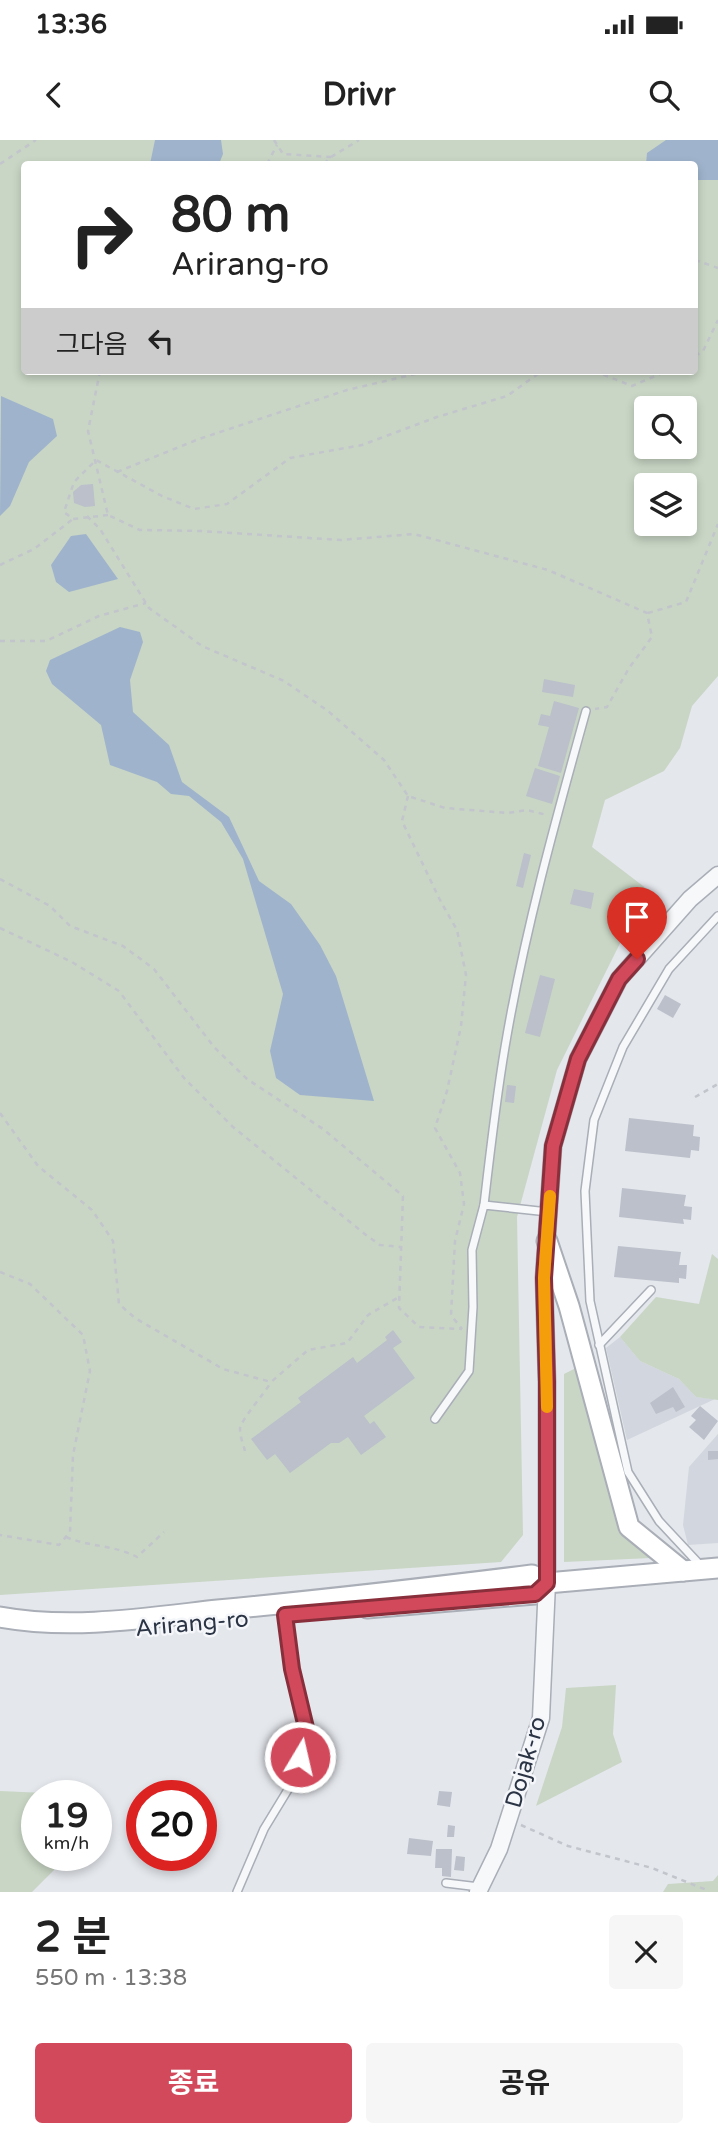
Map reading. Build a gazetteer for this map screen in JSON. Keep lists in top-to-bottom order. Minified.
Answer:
{"streets":{"main road":["Arirang-ro"],"street":["Dojak-ro"]},"crossings":[["Arirang-ro","Dojak-ro"]],"page":{"status":"13:36","header":"Drivr","turn":["80 m","Arirang-ro"],"then":"그다음","speed":"19 km/h","limit":"20","heading":["2 분","550 m · 13:38"],"buttons":["종료","공유"]}}
